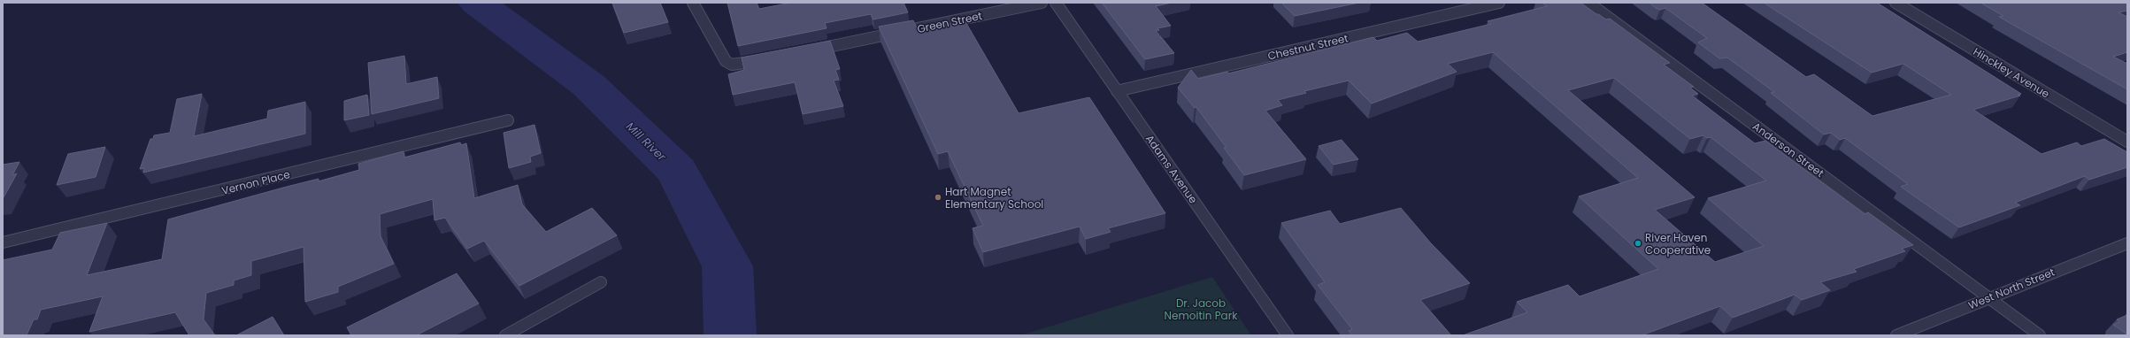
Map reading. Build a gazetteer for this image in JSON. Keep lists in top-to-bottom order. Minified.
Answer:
{"streets":{"street":["Green Street","Chestnut Street","Hinckley Avenue","Anderson Street","Adams Avenue","Vernon Place","West North Street"]},"crossings":[["Chestnut Street","Adams Avenue"],["Anderson Street","West North Street"]],"water":["Mill River"],"parks":["Dr. Jacob Nemoitin Park"],"places":["Hart Magnet Elementary School","River Haven Cooperative"]}
